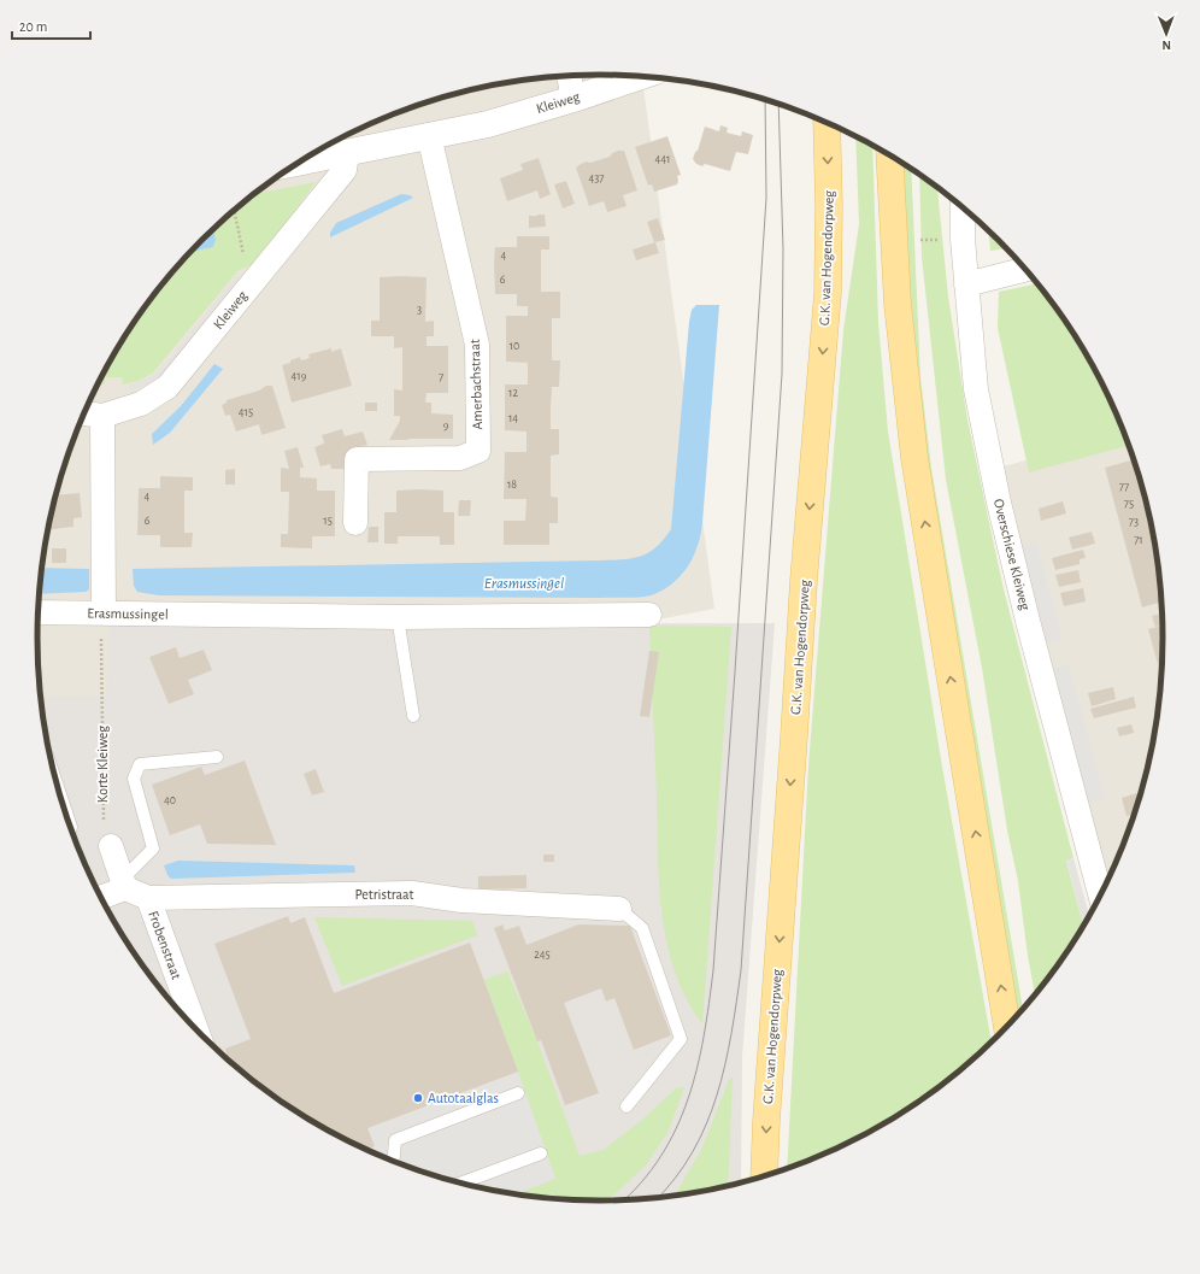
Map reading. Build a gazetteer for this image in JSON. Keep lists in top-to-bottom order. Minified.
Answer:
{"streets":{"main road":["G.K. van Hogendorpweg"],"street":["Kleiweg","Amerbachstraat","Overschiese Kleiweg","Erasmussingel","Petristraat","Frobenstraat"],"path":["Korte Kleiweg"]},"crossings":[["Kleiweg","Amerbachstraat"],["Petristraat","Frobenstraat"]],"water":["Erasmussingel"],"places":["Autotaalglas"],"house_numbers":["441","437","4","6","3","10","419","7","12","415","14","9","18","77","4","75","6","15","73","71","40","245"],"scale_bar":"20 m","north":"bottom"}
